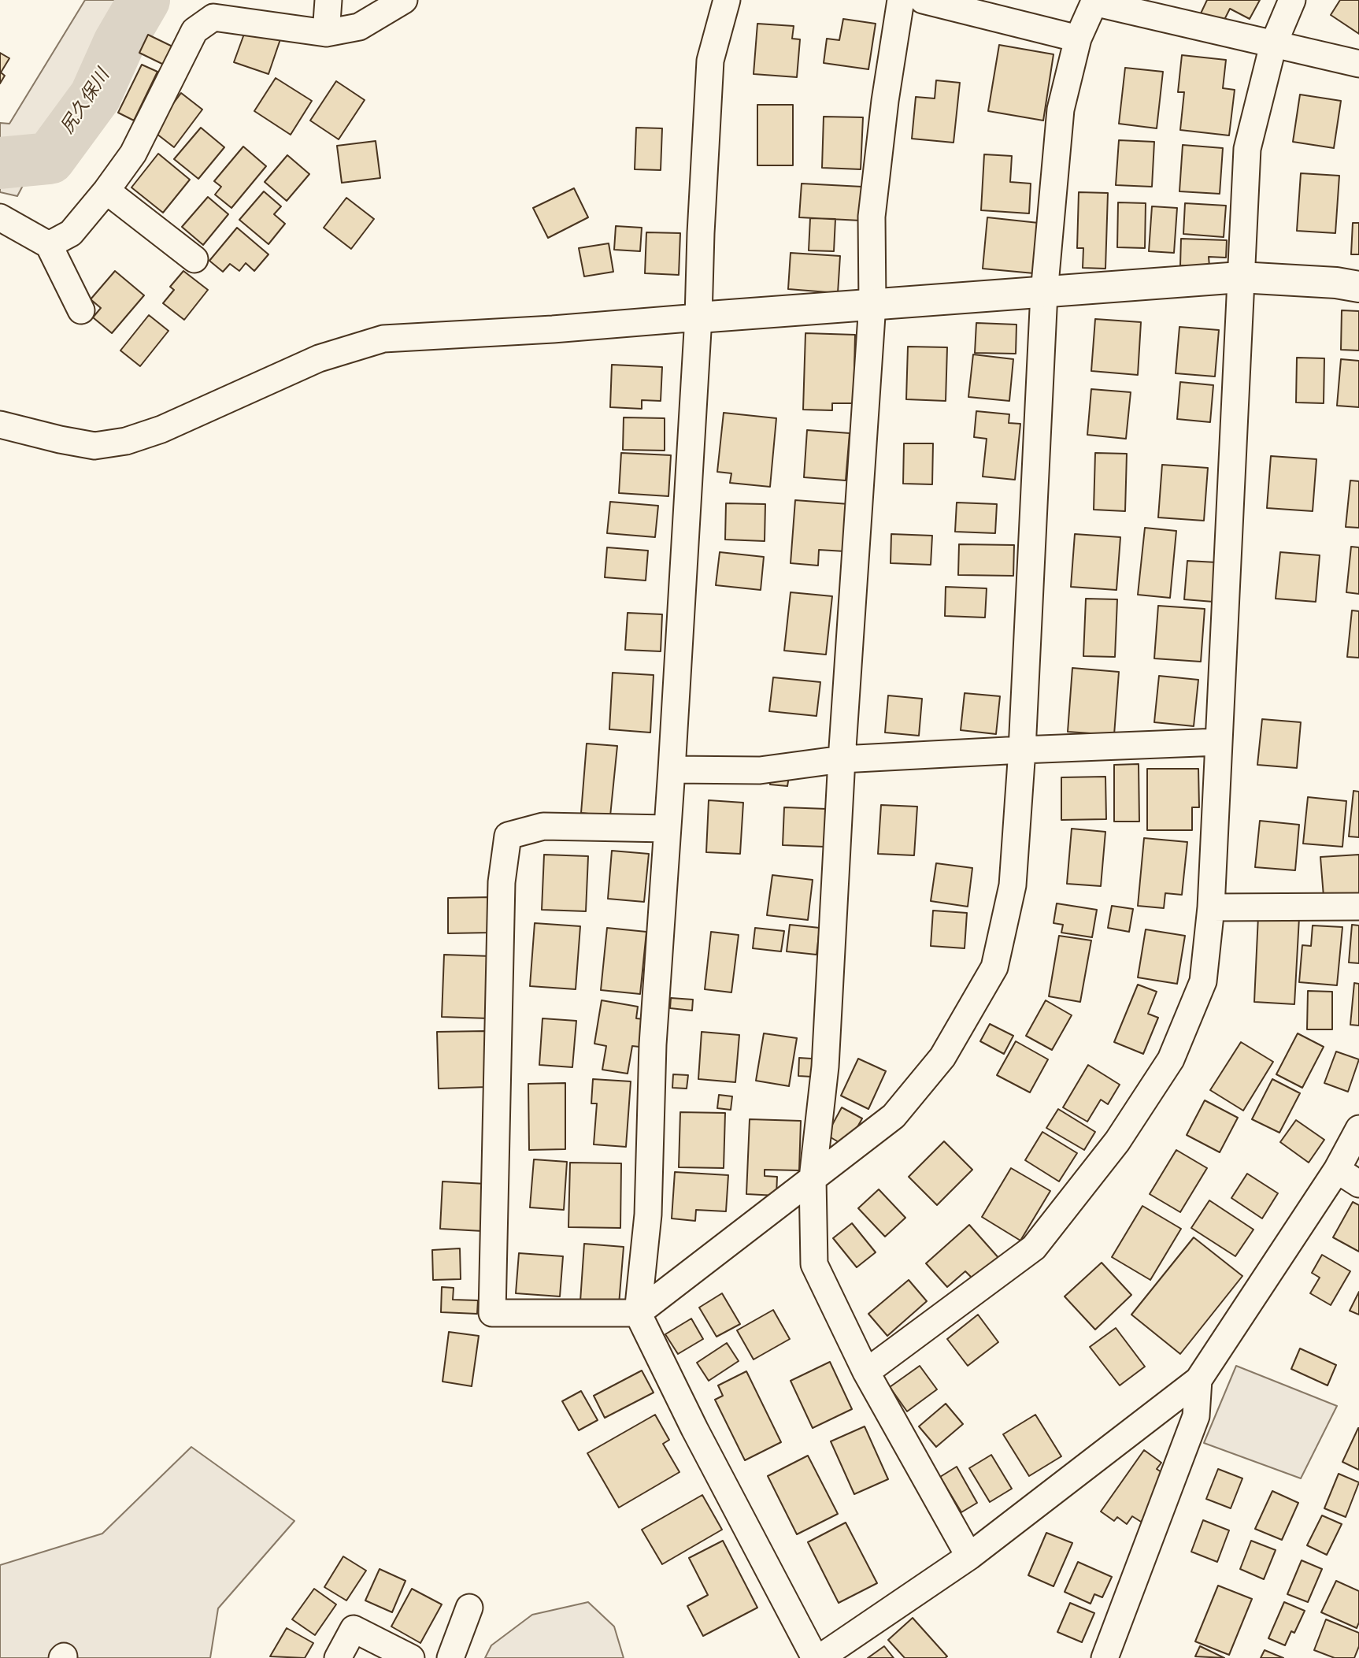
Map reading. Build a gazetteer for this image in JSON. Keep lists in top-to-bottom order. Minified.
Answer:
{"water":["尻久保川"]}
